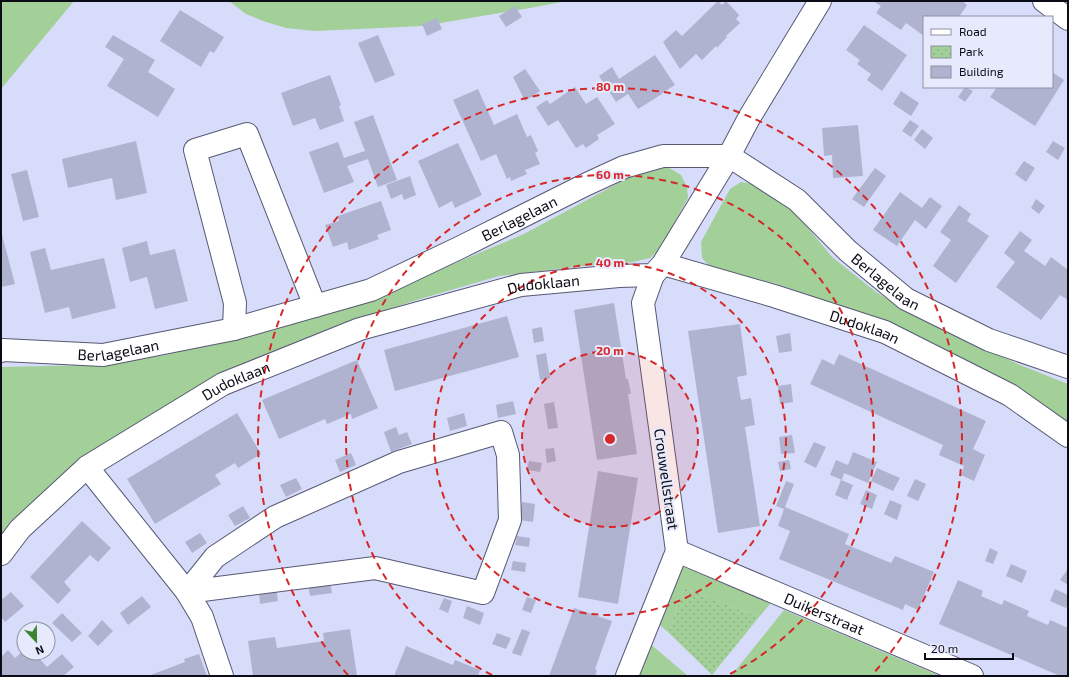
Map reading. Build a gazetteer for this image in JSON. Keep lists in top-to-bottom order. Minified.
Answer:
{"streets":{"street":["Berlagelaan","Dudoklaan","Crouwellstraat","Duikerstraat"]},"crossings":[["Dudoklaan","Crouwellstraat"],["Crouwellstraat","Duikerstraat"]],"legend":["Road","Park","Building"],"scale_bar":"20 m","north":"bottom","rings":["80 m","60 m","40 m","20 m"]}
